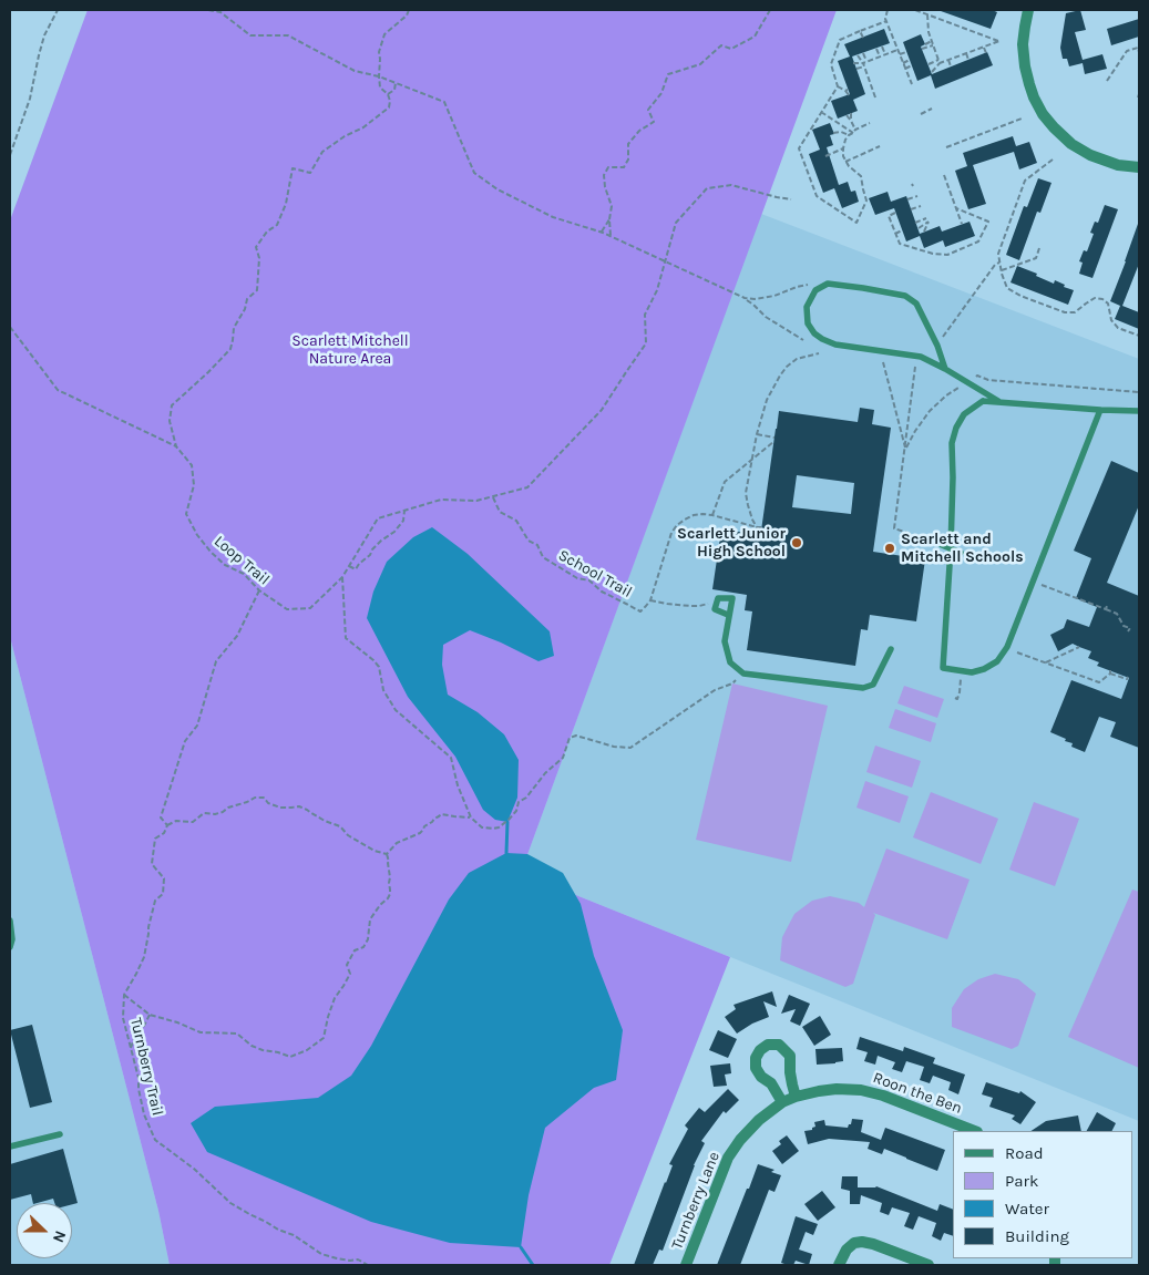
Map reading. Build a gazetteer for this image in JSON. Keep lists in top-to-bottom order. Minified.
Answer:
{"streets":{"street":["Roon the Ben","Turnberry Lane"],"path":["Loop Trail","School Trail","Turnberry Trail"]},"crossings":[["Loop Trail","School Trail"],["Roon the Ben","Turnberry Lane"]],"parks":["Scarlett Mitchell Nature Area"],"places":["Scarlett Junior High School","Scarlett and Mitchell Schools"],"legend":["Road","Park","Water","Building"],"north":"right"}
